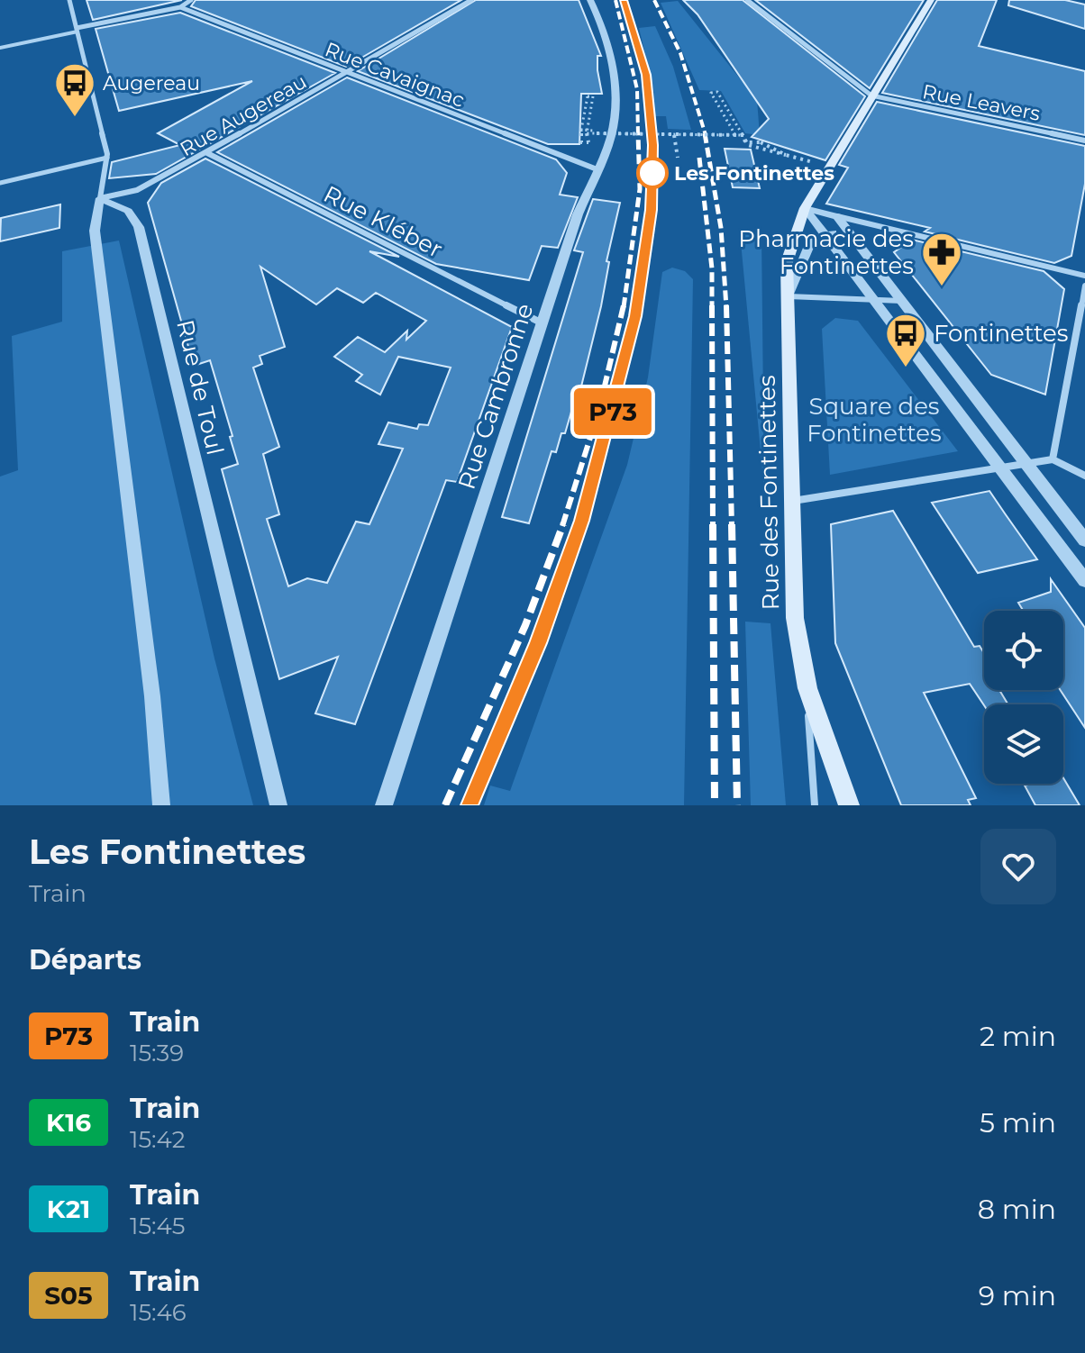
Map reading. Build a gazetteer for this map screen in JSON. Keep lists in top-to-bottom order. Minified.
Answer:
{"streets":{"main road":["Rue des Fontinettes"],"street":["Rue Cavaignac","Rue Leavers","Rue Augereau","Rue Kléber","Rue de Toul","Rue Cambronne"]},"crossings":[["Rue Cavaignac","Rue Augereau"],["Rue Cavaignac","Rue Cambronne"],["Rue Leavers","Rue des Fontinettes"],["Rue Augereau","Rue Kléber"],["Rue Augereau","Rue de Toul"],["Rue Kléber","Rue Cambronne"]],"parks":["Square des Fontinettes"],"places":{"bus stop":["Augereau","Fontinettes"],"other":["Les Fontinettes"],"pharmacy":["Pharmacie des Fontinettes"]},"page":{"on_map":"P73","heading":[["Les Fontinettes","Train"],"Départs"],"list":[{"mark":"P73","name":"Train","note":"15:39","value":"2 min"},{"mark":"K16","name":"Train","note":"15:42","value":"5 min"},{"mark":"K21","name":"Train","note":"15:45","value":"8 min"},{"mark":"S05","name":"Train","note":"15:46","value":"9 min"}]}}
